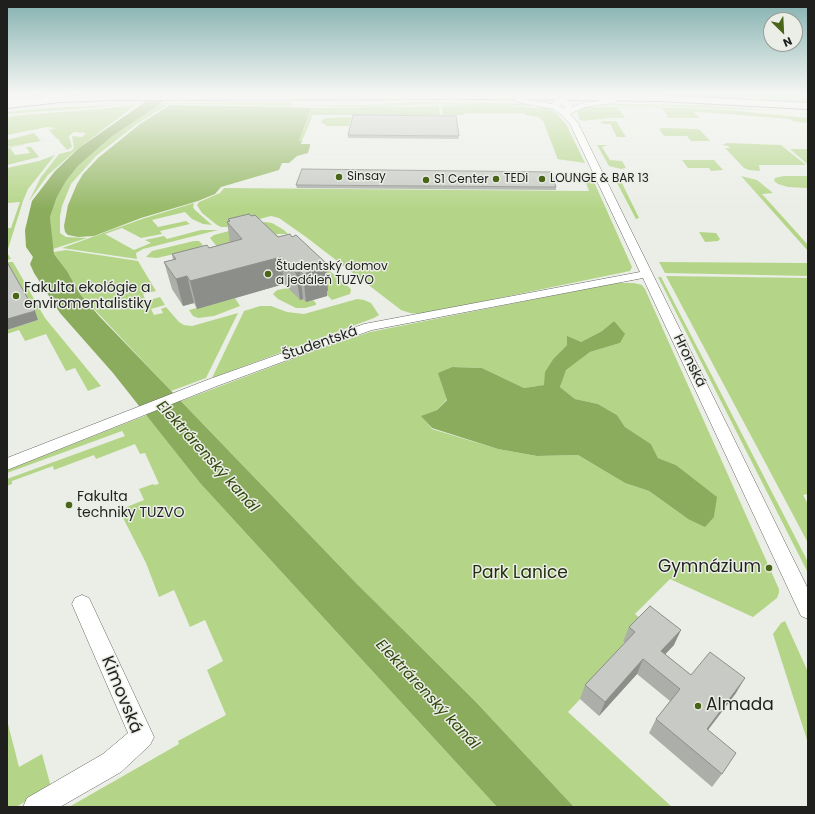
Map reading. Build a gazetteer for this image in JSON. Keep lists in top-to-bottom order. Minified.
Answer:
{"streets":{"street":["Študentská","Hronská","Kimovská"]},"crossings":[["Študentská","Hronská"]],"water":["Elektrárenský kanál"],"parks":["Park Lanice"],"places":["Sinsay","TEDi","LOUNGE & BAR 13","S1 Center","Študentský domov a jedáleň TUZVO","Fakulta ekológie a enviromentalistiky","Fakulta techniky TUZVO","Gymnázium","Almada"],"north":"bottom right"}
